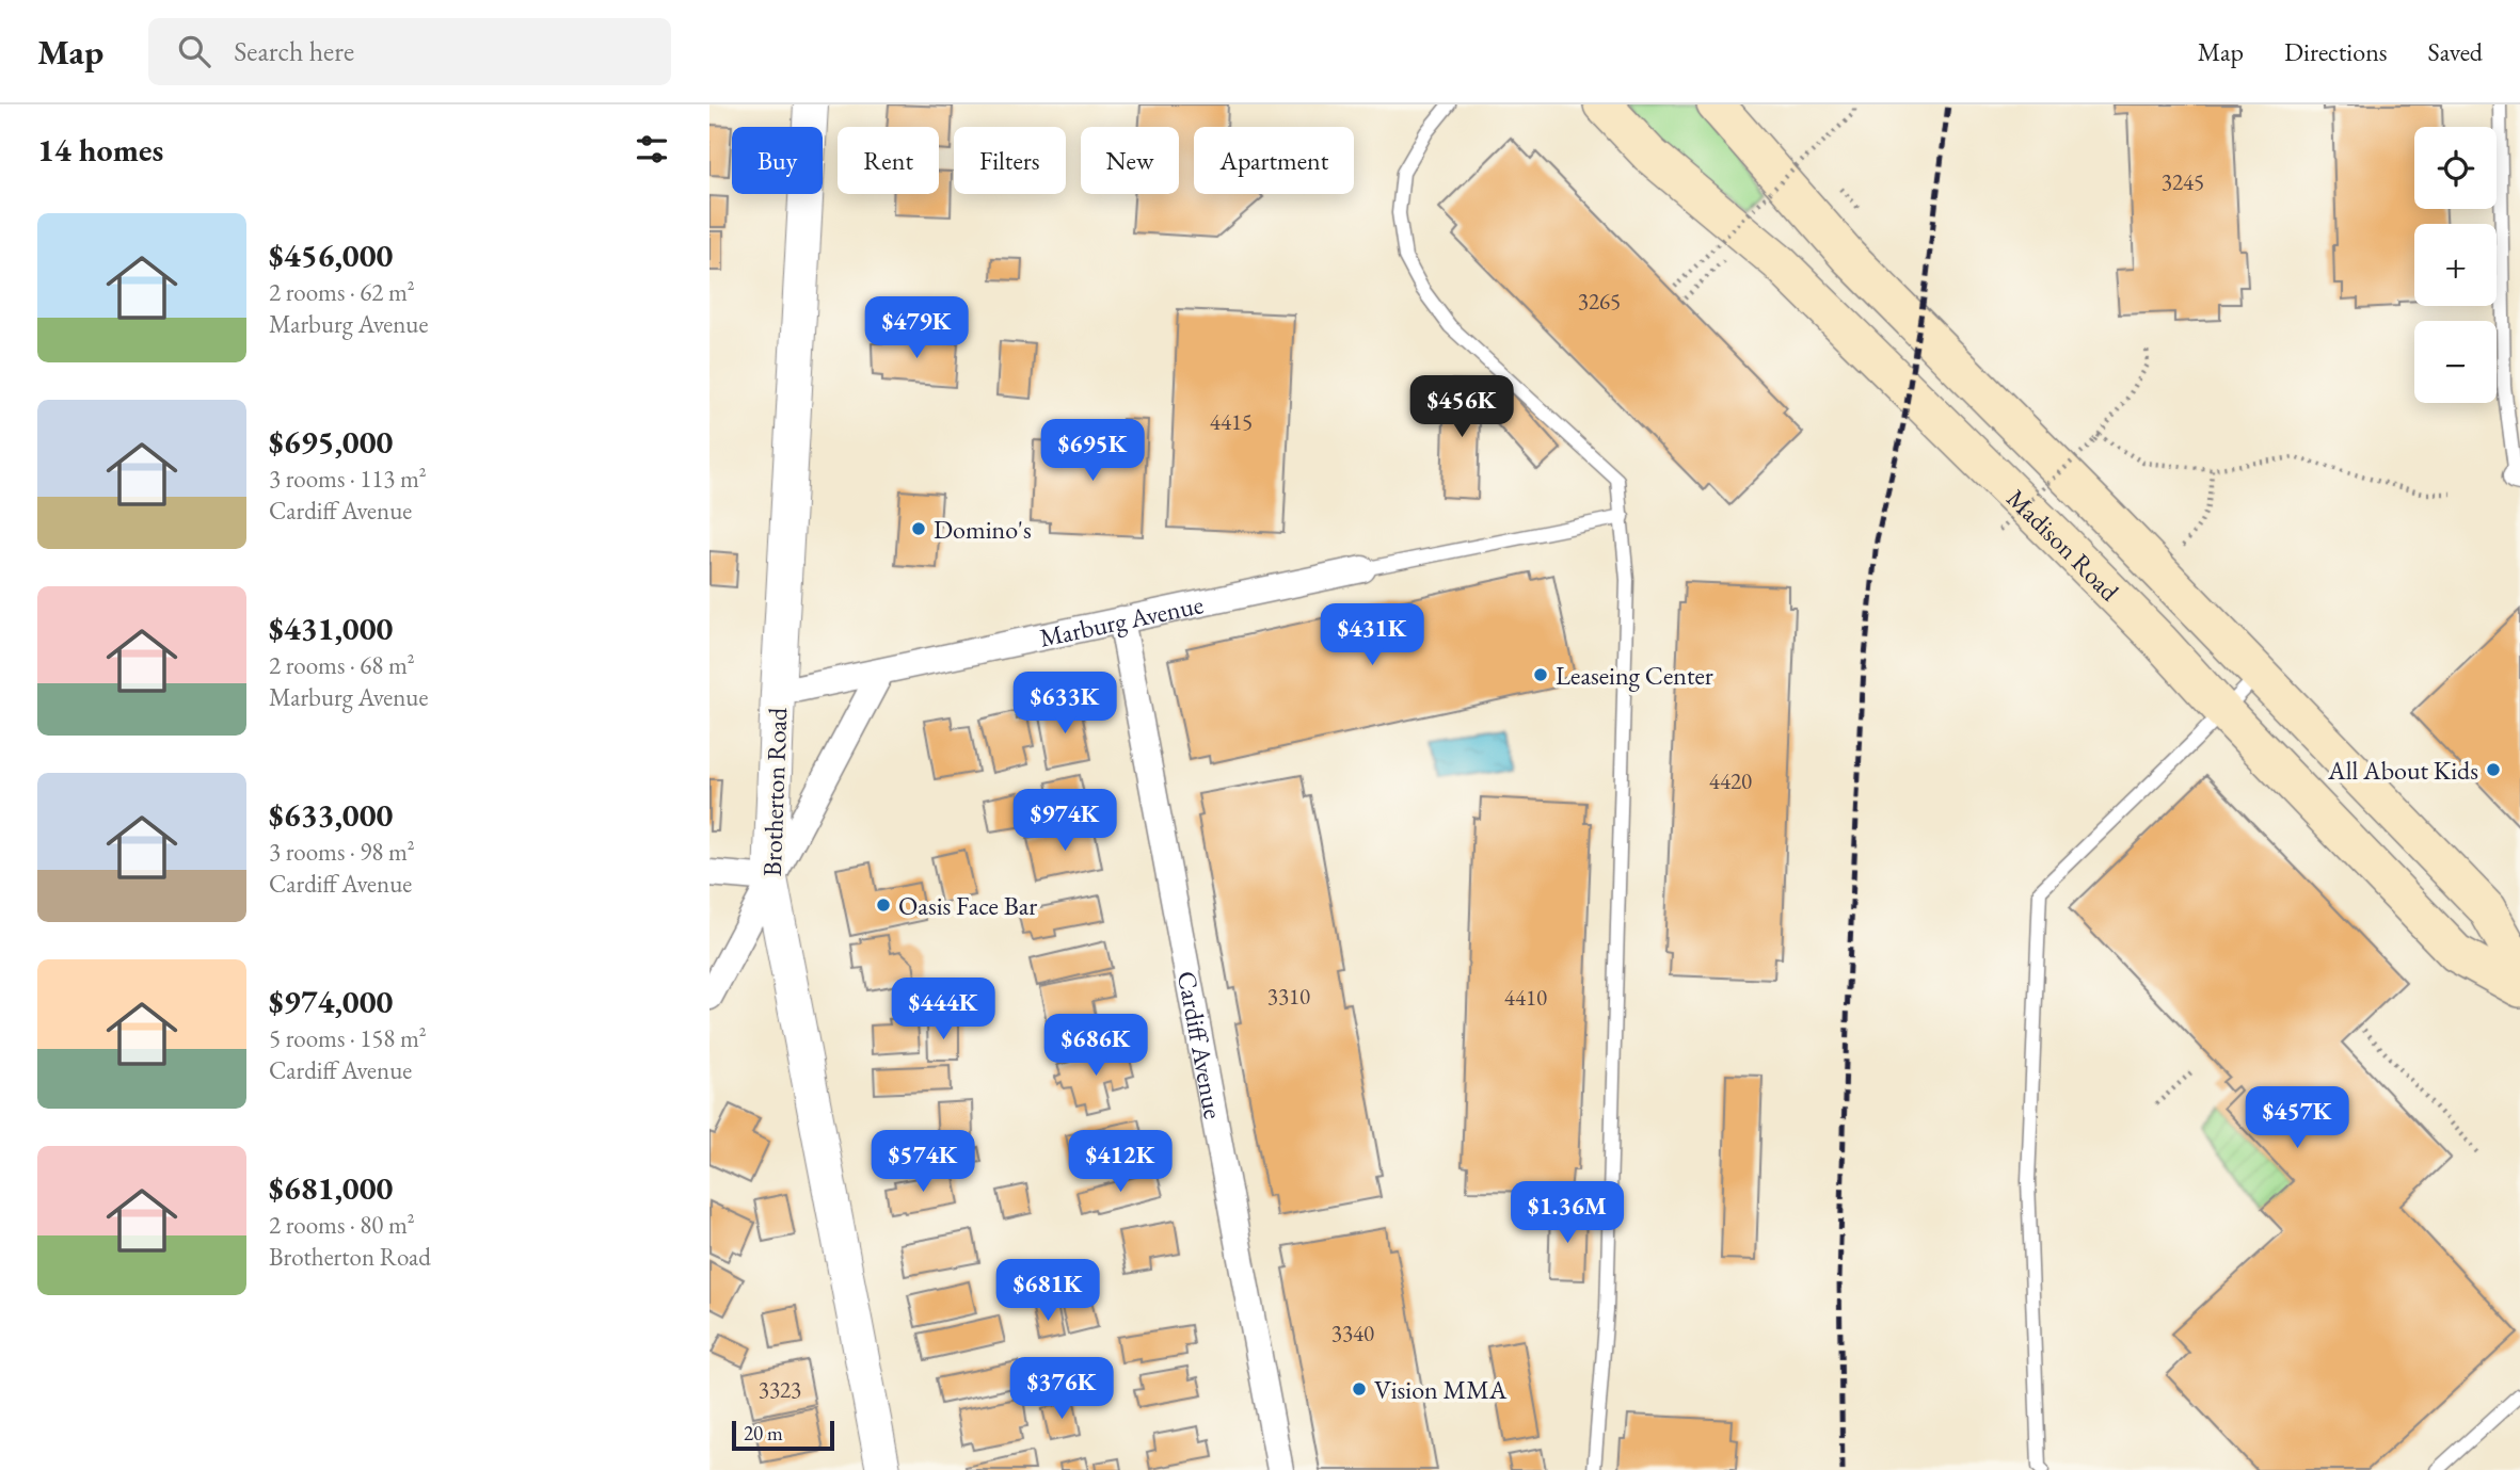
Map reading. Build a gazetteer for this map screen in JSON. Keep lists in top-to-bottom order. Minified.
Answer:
{"streets":{"main road":["Madison Road"],"street":["Marburg Avenue","Brotherton Road","Cardiff Avenue"]},"crossings":[["Marburg Avenue","Brotherton Road"],["Marburg Avenue","Cardiff Avenue"]],"places":["Domino's","Leaseing Center","All About Kids","Oasis Face Bar","Vision MMA"],"house_numbers":["3245","3265","4415","4420","3310","4410","3340","3323"],"scale_bar":"20 m","page":{"header":"Map","search":"Search here","nav":["Map","Directions","Saved"],"heading":"14 homes","map_buttons":["+","−"],"chip":["Buy","Rent","Filters","New","Apartment"],"list":[{"name":"$456,000","note":"2 rooms · 62 m² · Marburg Avenue"},{"name":"$695,000","note":"3 rooms · 113 m² · Cardiff Avenue"},{"name":"$431,000","note":"2 rooms · 68 m² · Marburg Avenue"},{"name":"$633,000","note":"3 rooms · 98 m² · Cardiff Avenue"},{"name":"$974,000","note":"5 rooms · 158 m² · Cardiff Avenue"},{"name":"$681,000","note":"2 rooms · 80 m² · Brotherton Road"}],"price":["$479K","$456K","$695K","$431K","$633K","$974K","$444K","$686K","$457K","$574K","$412K","$1.36M","$681K","$376K"],"scale":"20 m"}}
